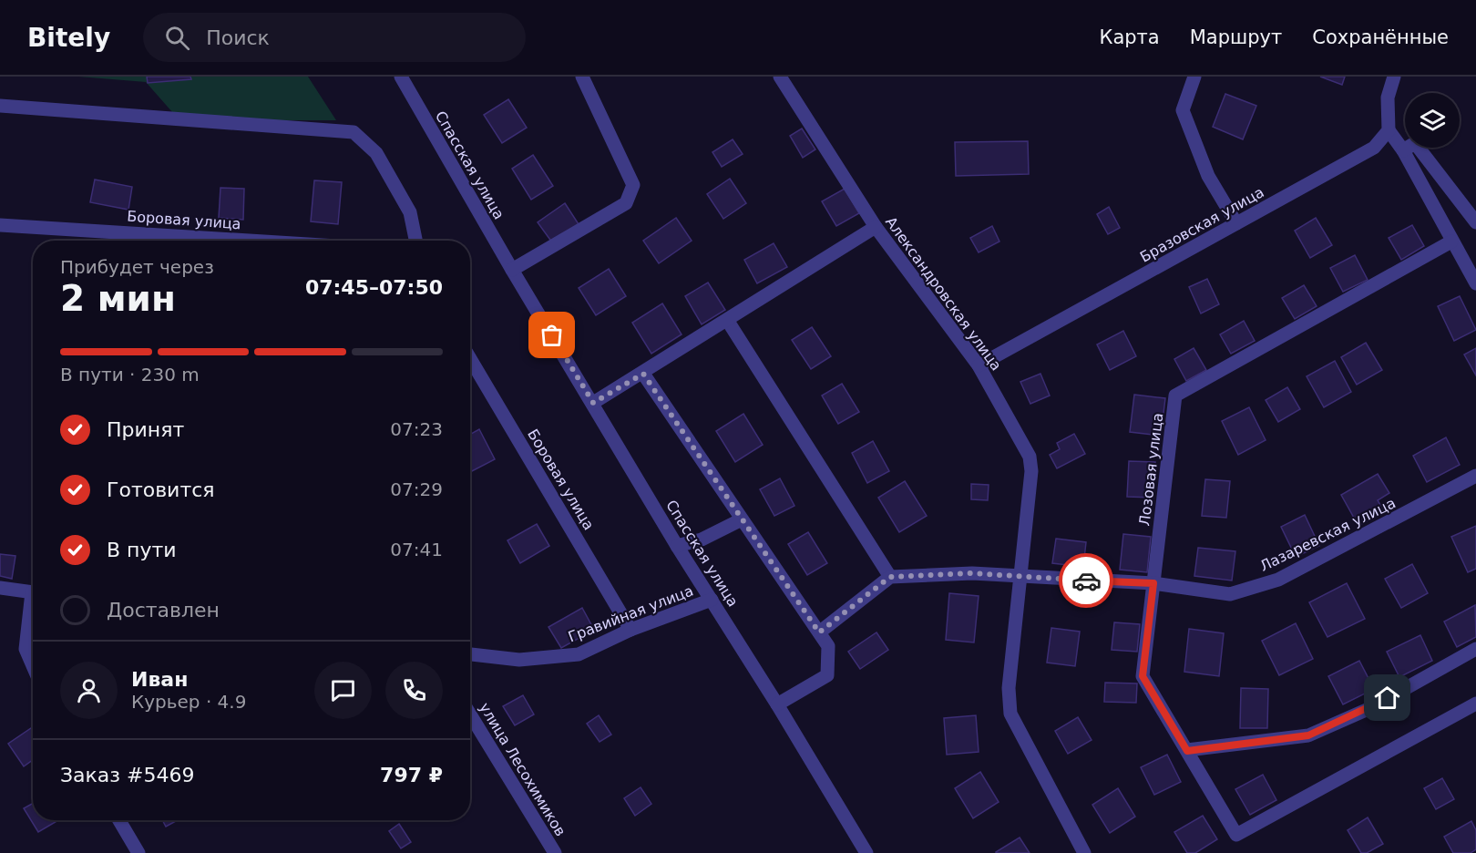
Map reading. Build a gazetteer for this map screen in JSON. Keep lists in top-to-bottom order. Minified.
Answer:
{"streets":{"street":["Спасская улица","Боровая улица","Бразовская улица","Александровская улица","Лозовая улица","Лазаревская улица","Гравийная улица","улица Лесохимиков"]},"crossings":[["Спасская улица","Гравийная улица"],["Боровая улица","Гравийная улица"],["Бразовская улица","Александровская улица"],["Александровская улица","Лазаревская улица"],["Лозовая улица","Лазаревская улица"]],"page":{"header":"Bitely","search":"Поиск","nav":["Карта","Маршрут","Сохранённые"],"heading":["2 мин","Прибудет через","07:45–07:50"],"panel":["Иван","Курьер · 4.9","Заказ #5469","797 ₽"],"bar":"В пути · 230 m","list":[["Принят","07:23"],["Готовится","07:29"],["В пути","07:41"],"Доставлен"]}}
